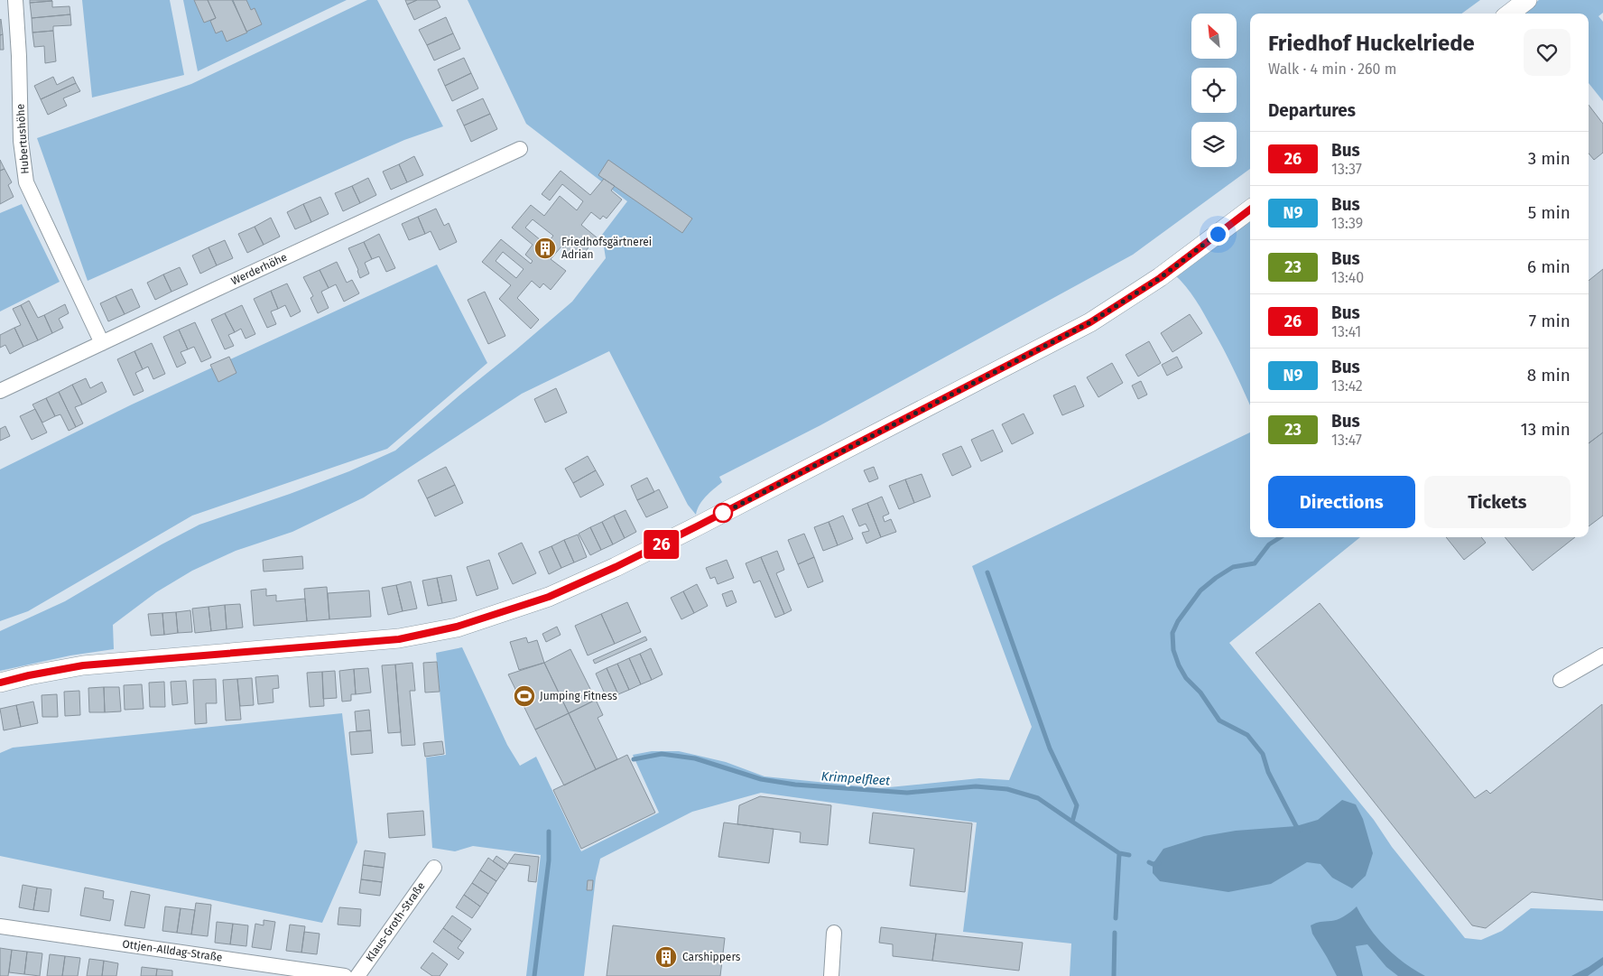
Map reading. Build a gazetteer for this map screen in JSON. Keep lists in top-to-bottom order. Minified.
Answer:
{"streets":{"street":["Hubertushöhe","Werderhöhe","Klaus-Groth-Straße","Ottjen-Alldag-Straße"]},"crossings":[["Hubertushöhe","Werderhöhe"]],"water":["Krimpelfleet"],"places":{"building":["Friedhofsgärtnerei Adrian","Carshippers"],"sports":["Jumping Fitness"]},"lines":["bus line 26"],"north":"top left","page":{"on_map":"26","heading":[["Friedhof Huckelriede","Walk · 4 min · 260 m"],"Departures"],"list":[{"mark":"26","name":"Bus","note":"13:37","value":"3 min"},{"mark":"N9","name":"Bus","note":"13:39","value":"5 min"},{"mark":"23","name":"Bus","note":"13:40","value":"6 min"},{"mark":"26","name":"Bus","note":"13:41","value":"7 min"},{"mark":"N9","name":"Bus","note":"13:42","value":"8 min"},{"mark":"23","name":"Bus","note":"13:47","value":"13 min"}],"buttons":["Directions","Tickets"]}}
